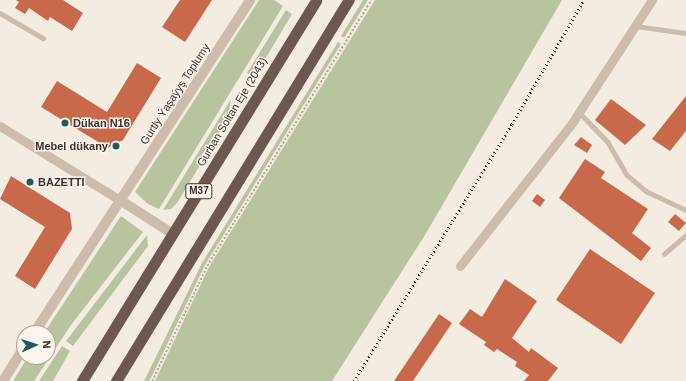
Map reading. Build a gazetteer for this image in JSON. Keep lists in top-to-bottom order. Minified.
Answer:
{"streets":{"highway":["Gurban Soltan Eje (2043)","M37"],"street":["Gurtly Ýaşaýyş Toplumy"]},"places":["Dükan N16","Mebel dükany","BAZETTI"],"north":"right"}
